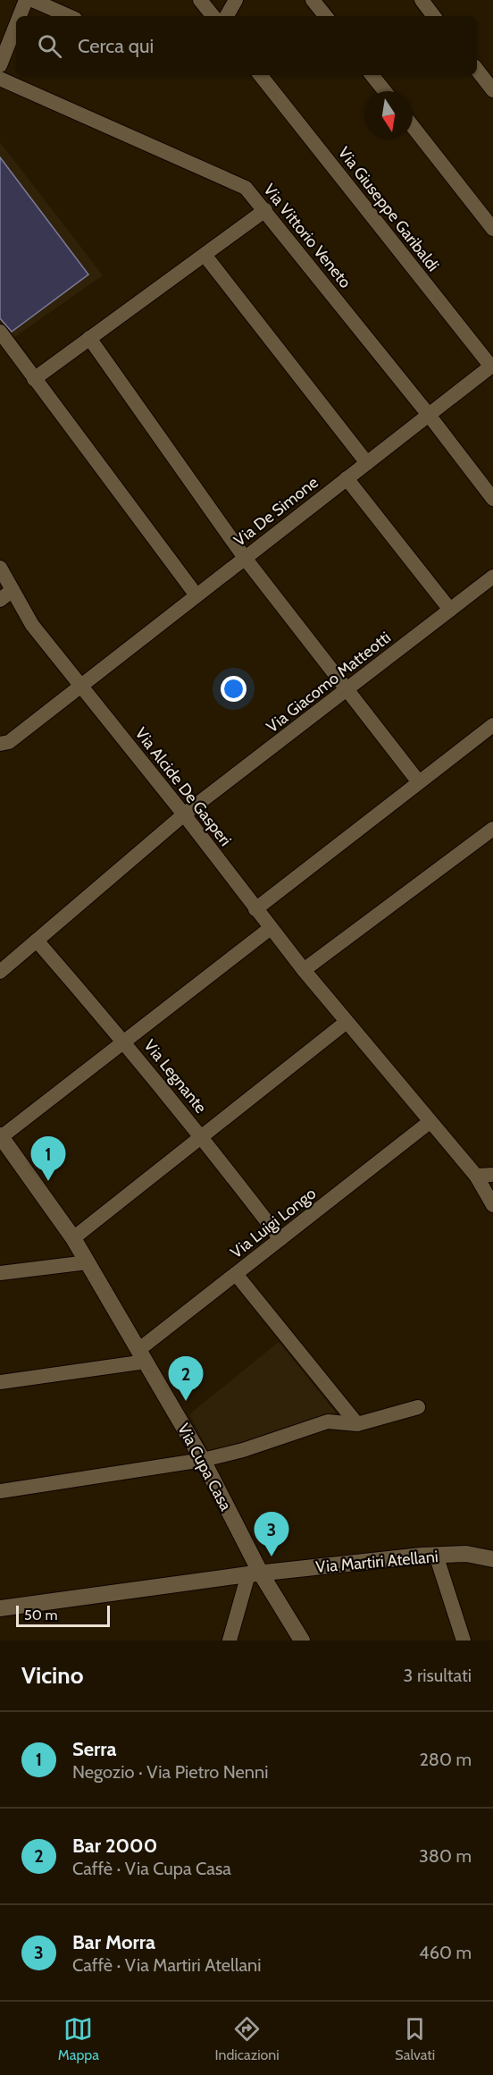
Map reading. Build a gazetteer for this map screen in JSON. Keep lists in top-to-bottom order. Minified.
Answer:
{"streets":{"street":["Via Giuseppe Garibaldi","Via Vittorio Veneto","Via De Simone","Via Giacomo Matteotti","Via Alcide De Gasperi","Via Legnante","Via Luigi Longo","Via Cupa Casa","Via Martiri Atellani"]},"crossings":[["Via Giuseppe Garibaldi","Via De Simone"],["Via Vittorio Veneto","Via De Simone"],["Via De Simone","Via Alcide De Gasperi"],["Via Giacomo Matteotti","Via Alcide De Gasperi"],["Via Giacomo Matteotti","Via Legnante"],["Via Alcide De Gasperi","Via Luigi Longo"],["Via Legnante","Via Luigi Longo"],["Via Luigi Longo","Via Cupa Casa"],["Via Cupa Casa","Via Martiri Atellani"]],"scale_bar":"50 m","north":"bottom","page":{"search":"Cerca qui","pins":["1","2","3"],"scale":"50 m","heading":["Vicino","3 risultati"],"list":[{"mark":"1","name":"Serra","note":"Negozio · Via Pietro Nenni","value":"280 m"},{"mark":"2","name":"Bar 2000","note":"Caffè · Via Cupa Casa","value":"380 m"},{"mark":"3","name":"Bar Morra","note":"Caffè · Via Martiri Atellani","value":"460 m"}],"nav":["Mappa","Indicazioni","Salvati"]}}
